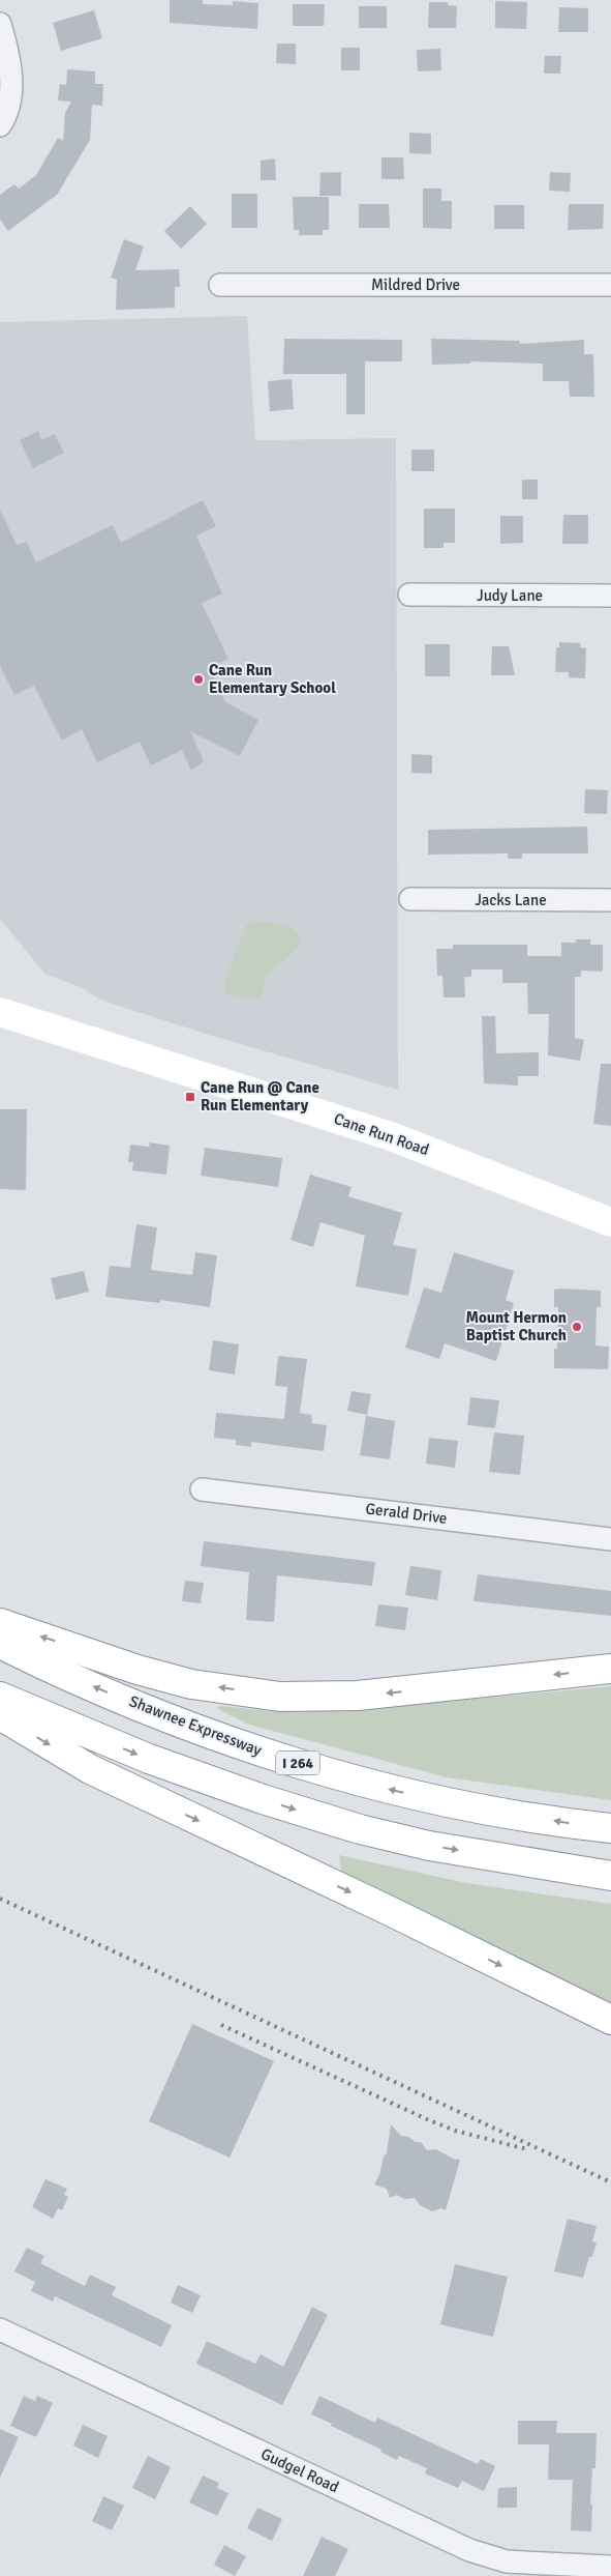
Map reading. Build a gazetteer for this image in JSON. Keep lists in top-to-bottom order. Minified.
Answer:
{"streets":{"main road":["Cane Run Road","Shawnee Expressway","I 264"],"street":["Mildred Drive","Judy Lane","Jacks Lane","Gerald Drive","Gudgel Road"]},"places":{"other":["Cane Run Elementary School","Mount Hermon Baptist Church"],"transit":["Cane Run @ Cane Run Elementary"]}}
